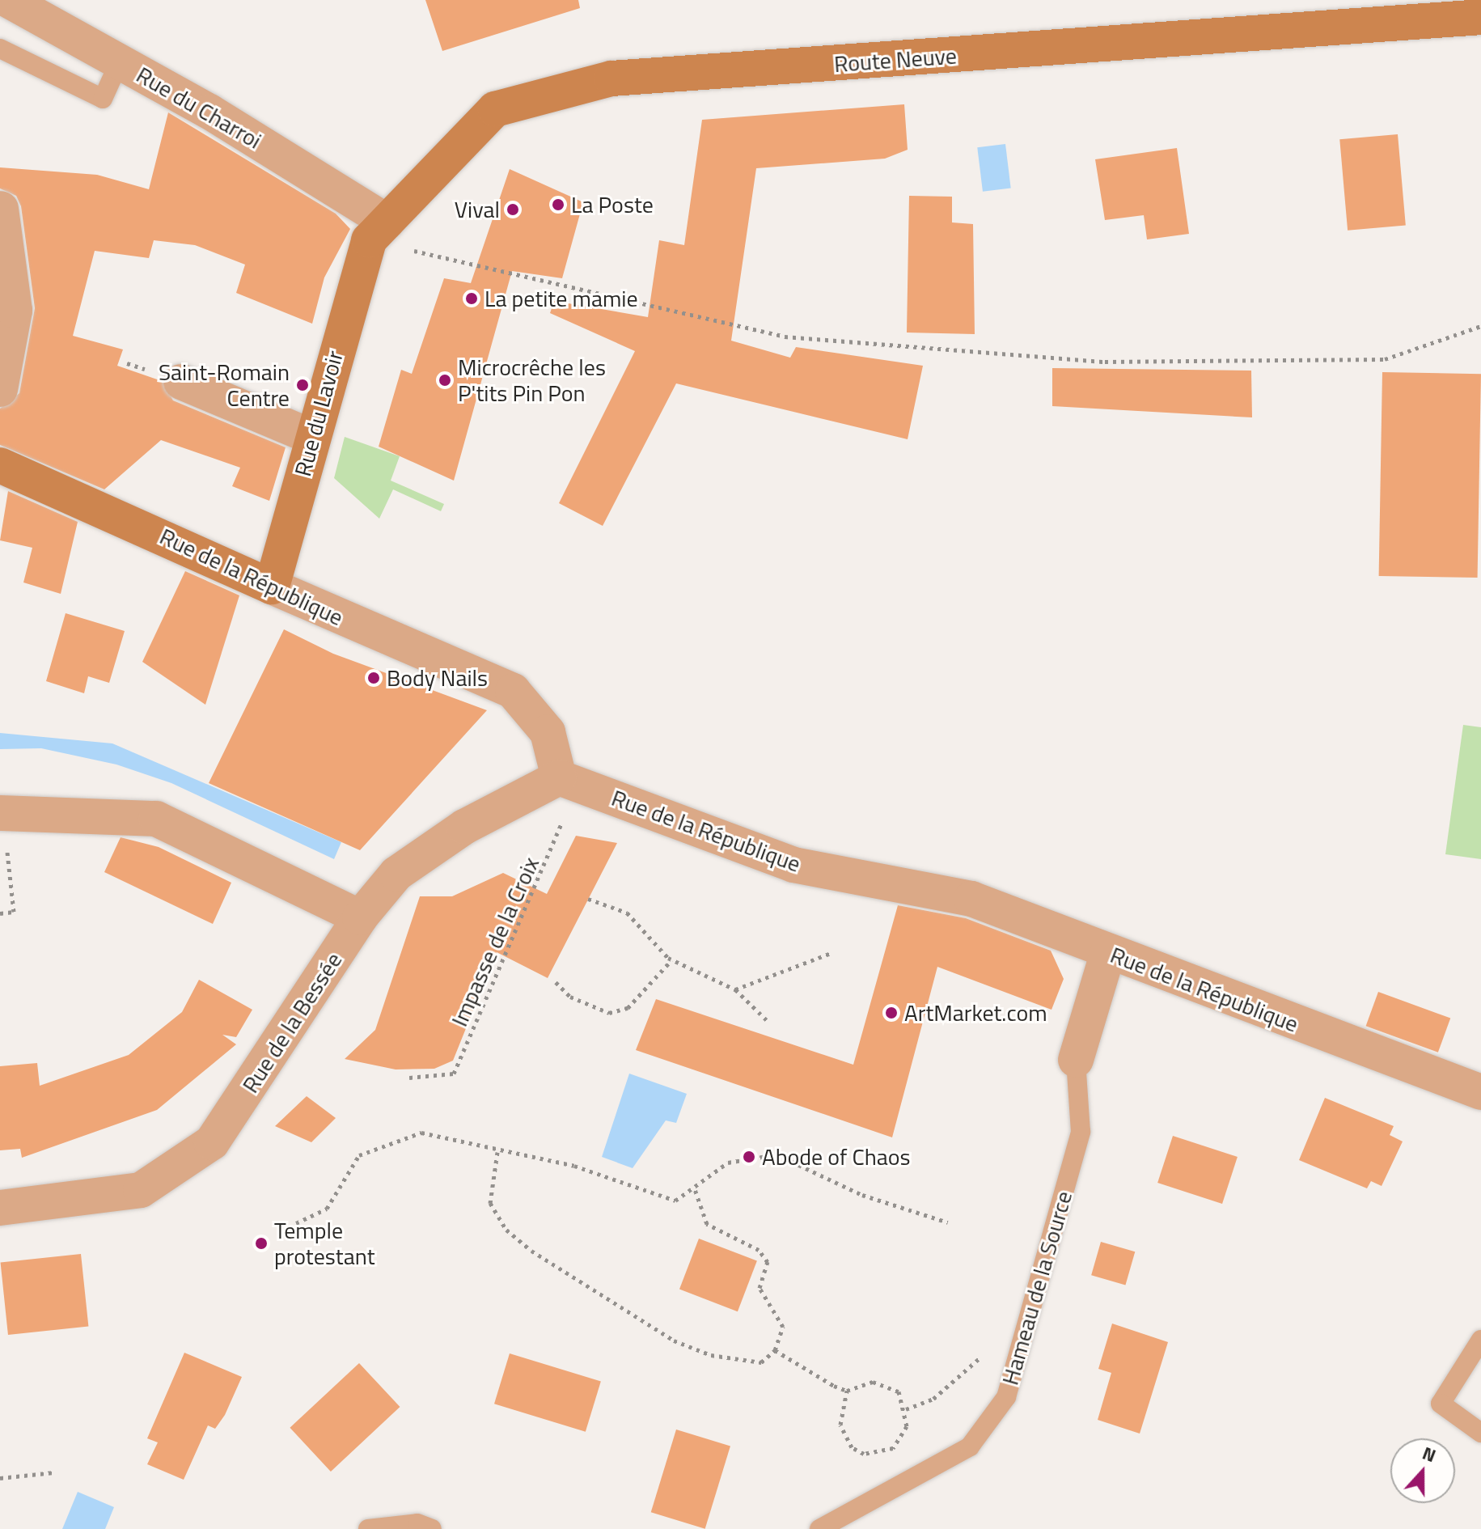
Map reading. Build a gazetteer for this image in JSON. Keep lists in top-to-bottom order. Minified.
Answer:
{"streets":{"main road":["Route Neuve","Rue du Lavoir","Rue de la République"],"street":["Rue du Charroi","Rue de la Bessée","Hameau de la Source"],"path":["Impasse de la Croix"]},"crossings":[["Route Neuve","Rue du Charroi"],["Route Neuve","Rue du Lavoir"],["Rue du Charroi","Rue du Lavoir"],["Rue du Lavoir","Rue de la République"],["Rue de la République","Impasse de la Croix"],["Rue de la République","Rue de la Bessée"],["Rue de la République","Hameau de la Source"],["Impasse de la Croix","Rue de la Bessée"]],"places":["La Poste","Vival","La petite mamie","Microcrêche les P'tits Pin Pon","Saint-Romain Centre","Body Nails","ArtMarket.com","Abode of Chaos","Temple protestant"],"north":"top"}
